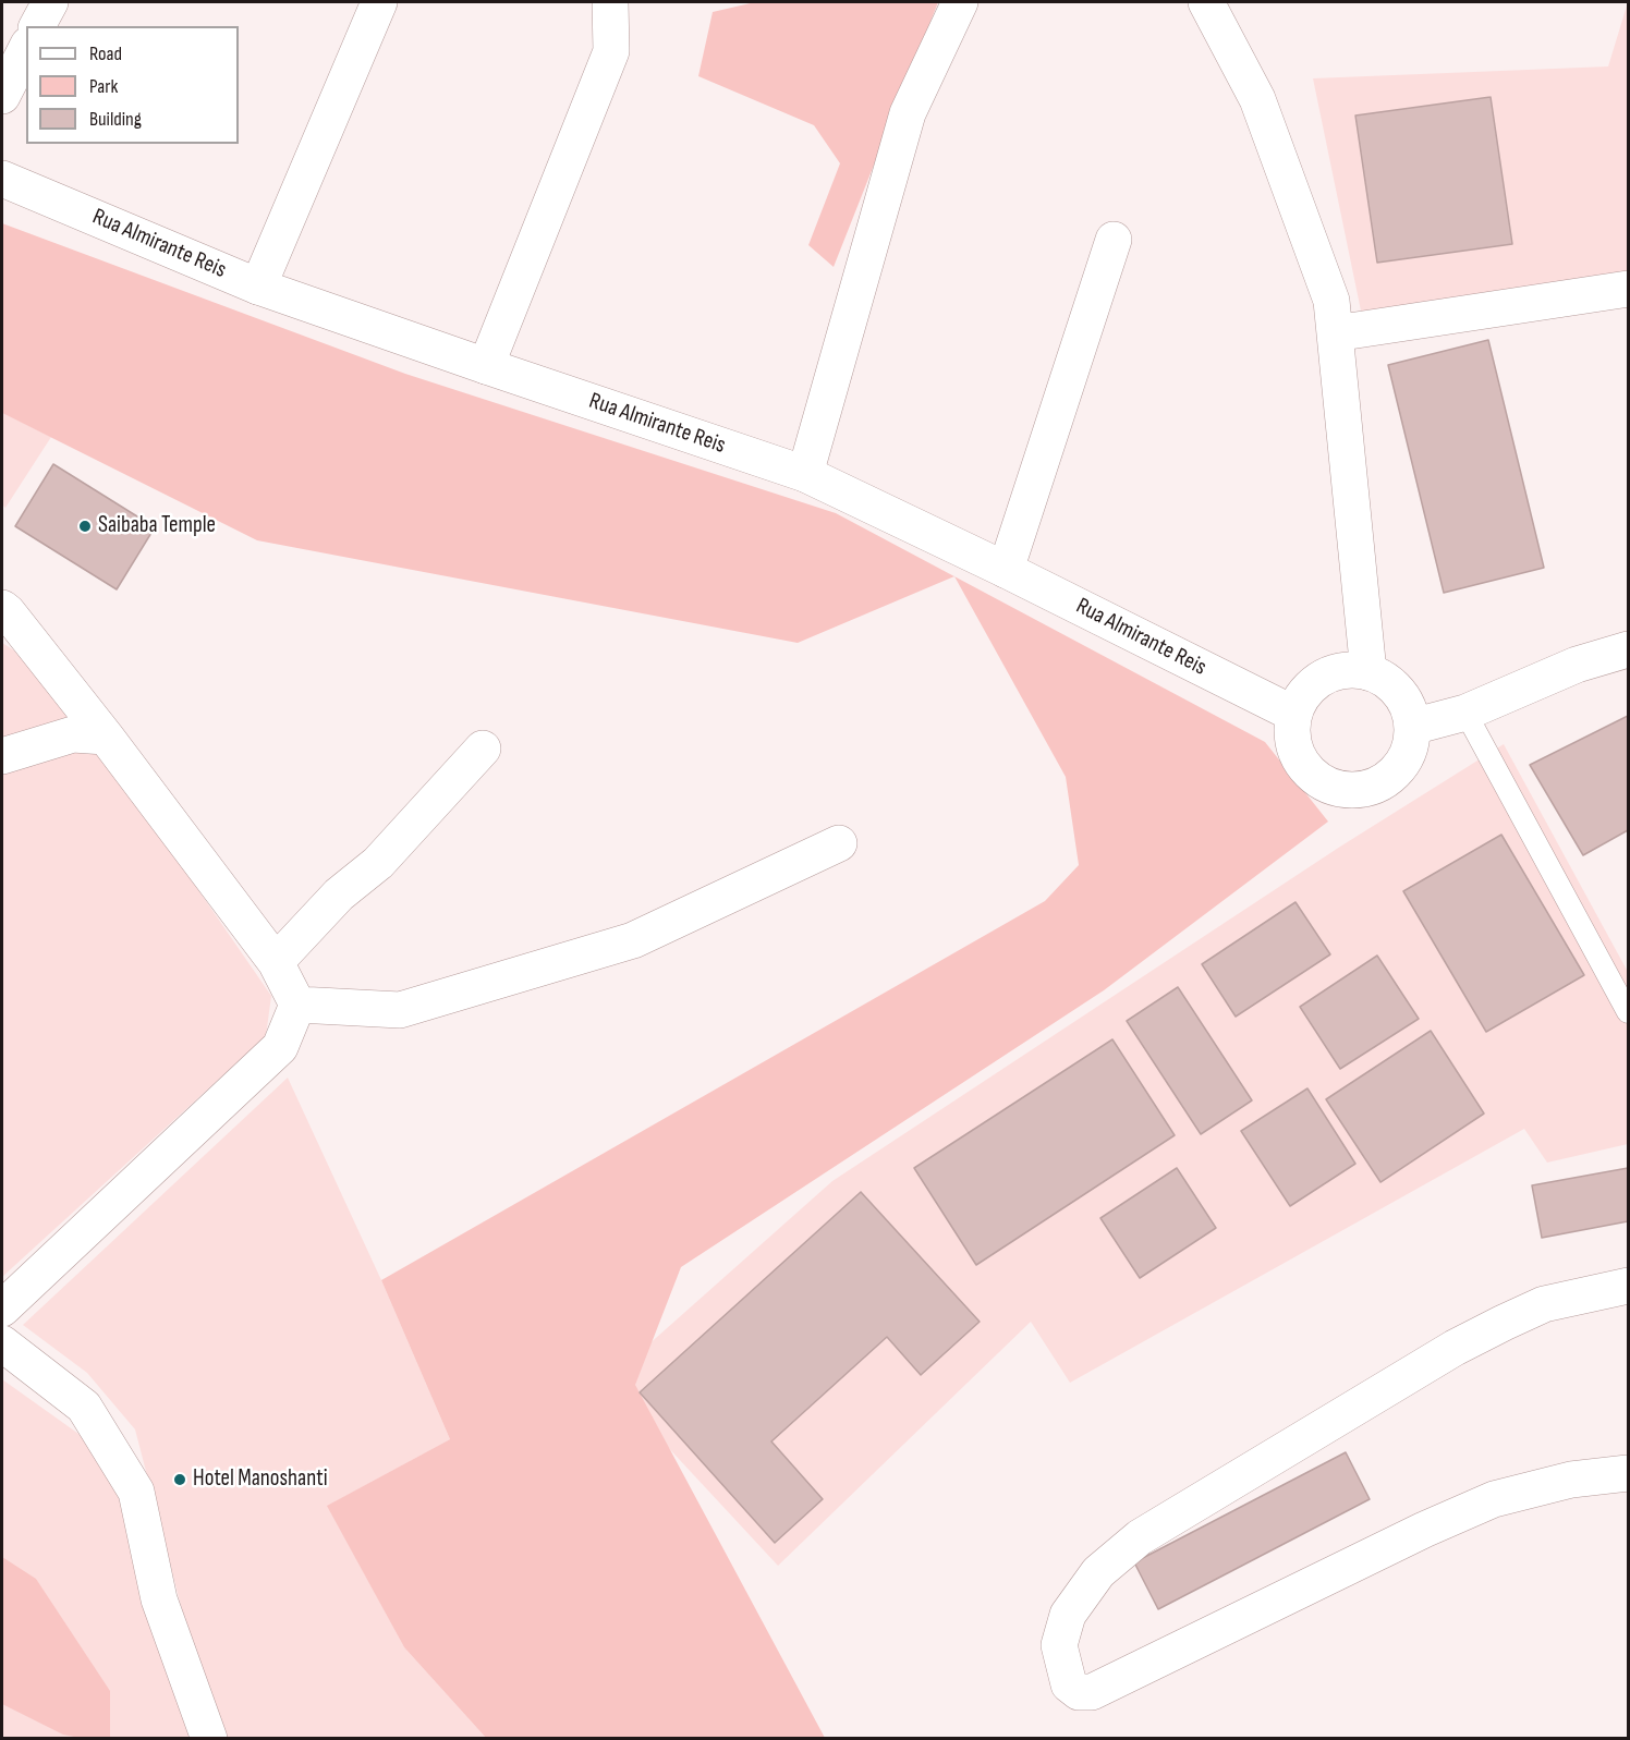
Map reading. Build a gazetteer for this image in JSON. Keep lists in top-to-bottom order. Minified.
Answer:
{"streets":{"street":["Rua Almirante Reis"]},"places":["Saibaba Temple","Hotel Manoshanti"],"legend":["Road","Park","Building"]}
